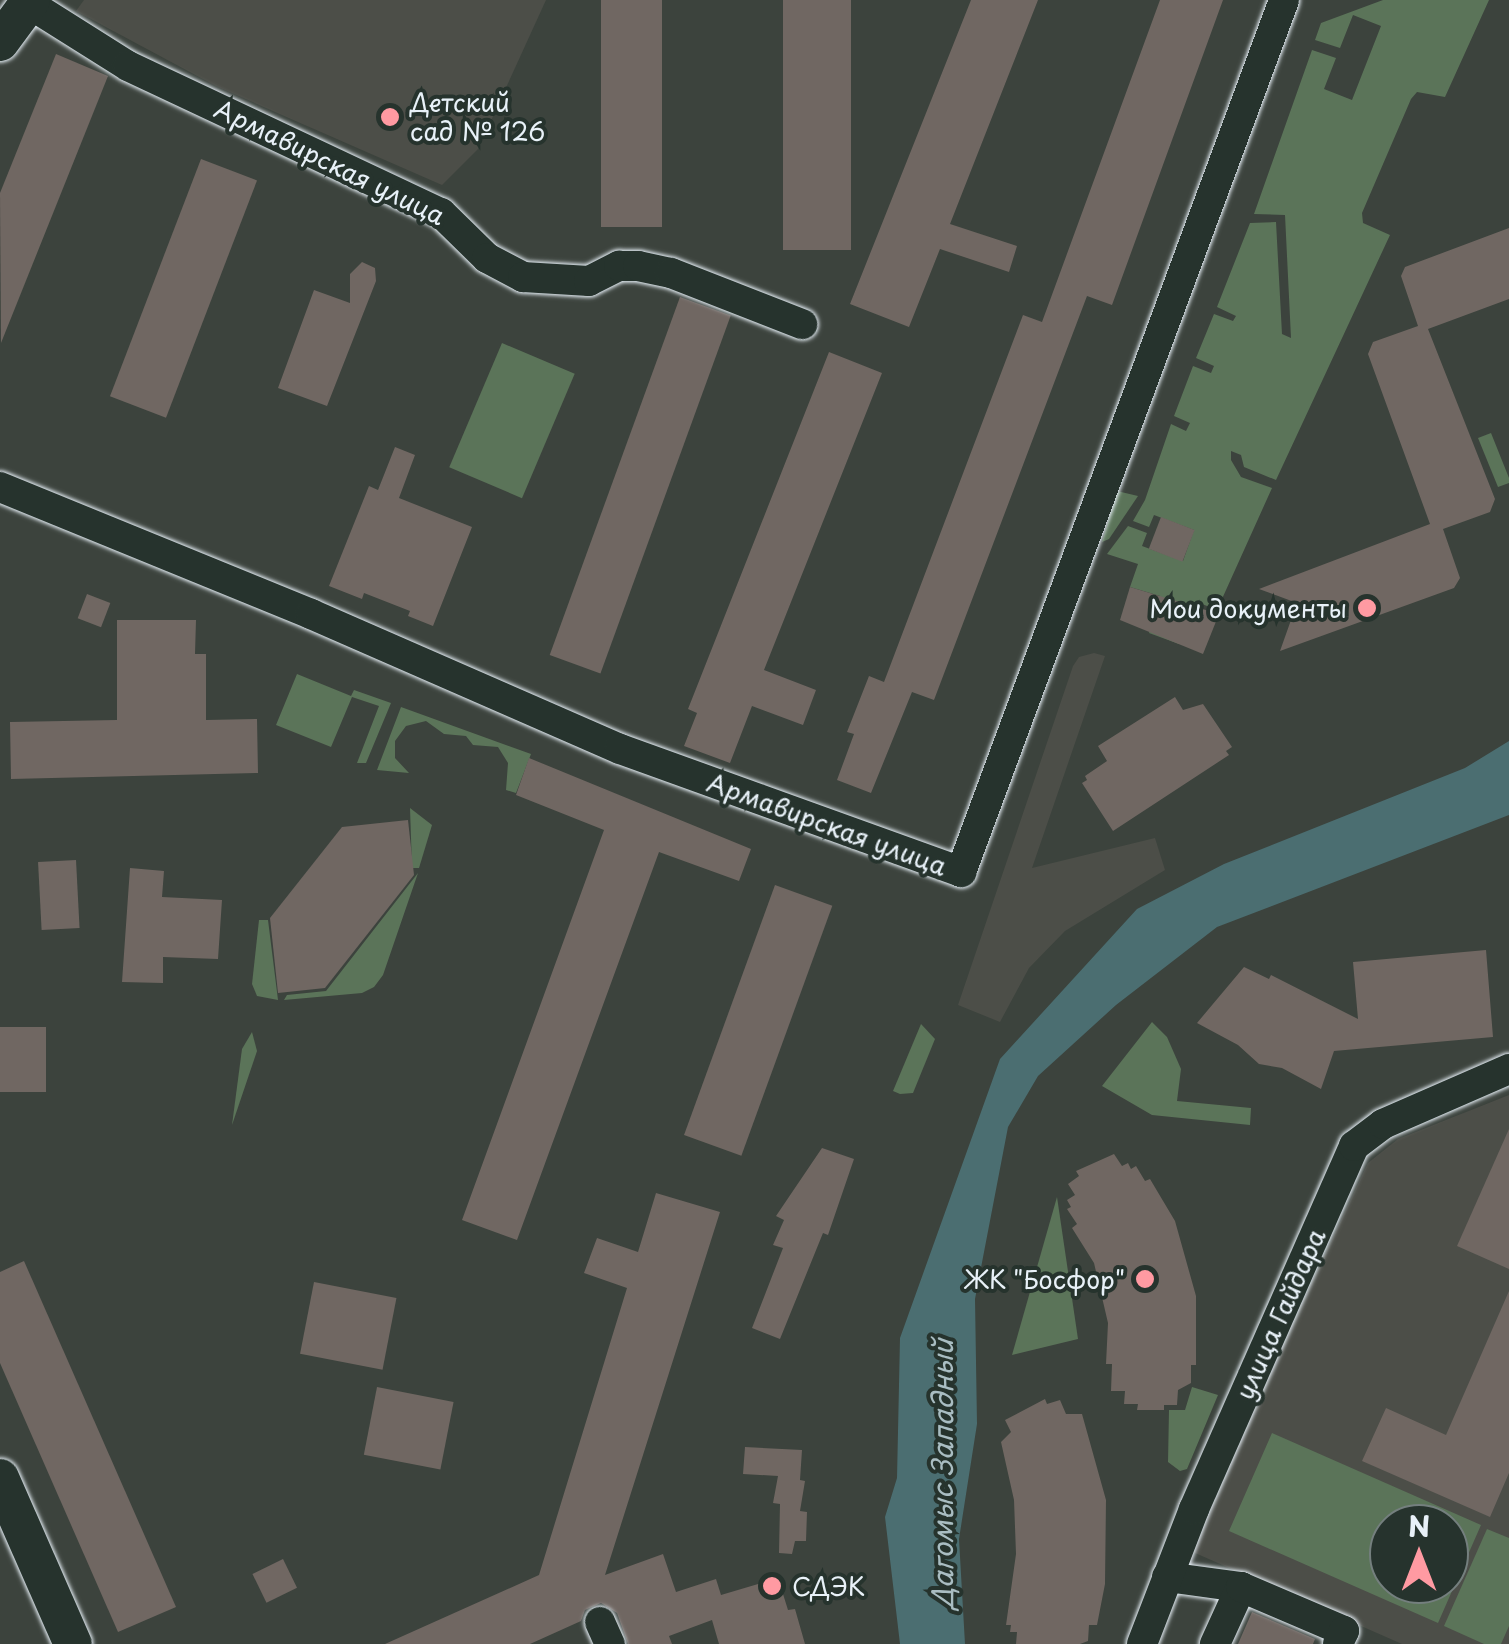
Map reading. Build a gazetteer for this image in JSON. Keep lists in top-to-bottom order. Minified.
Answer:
{"streets":{"street":["Армавирская улица","улица Гайдара"]},"water":["Дагомыс Западный"],"places":["Детский сад № 126","Мои документы","ЖК \"Босфор\"","СДЭК"],"north":"top"}
